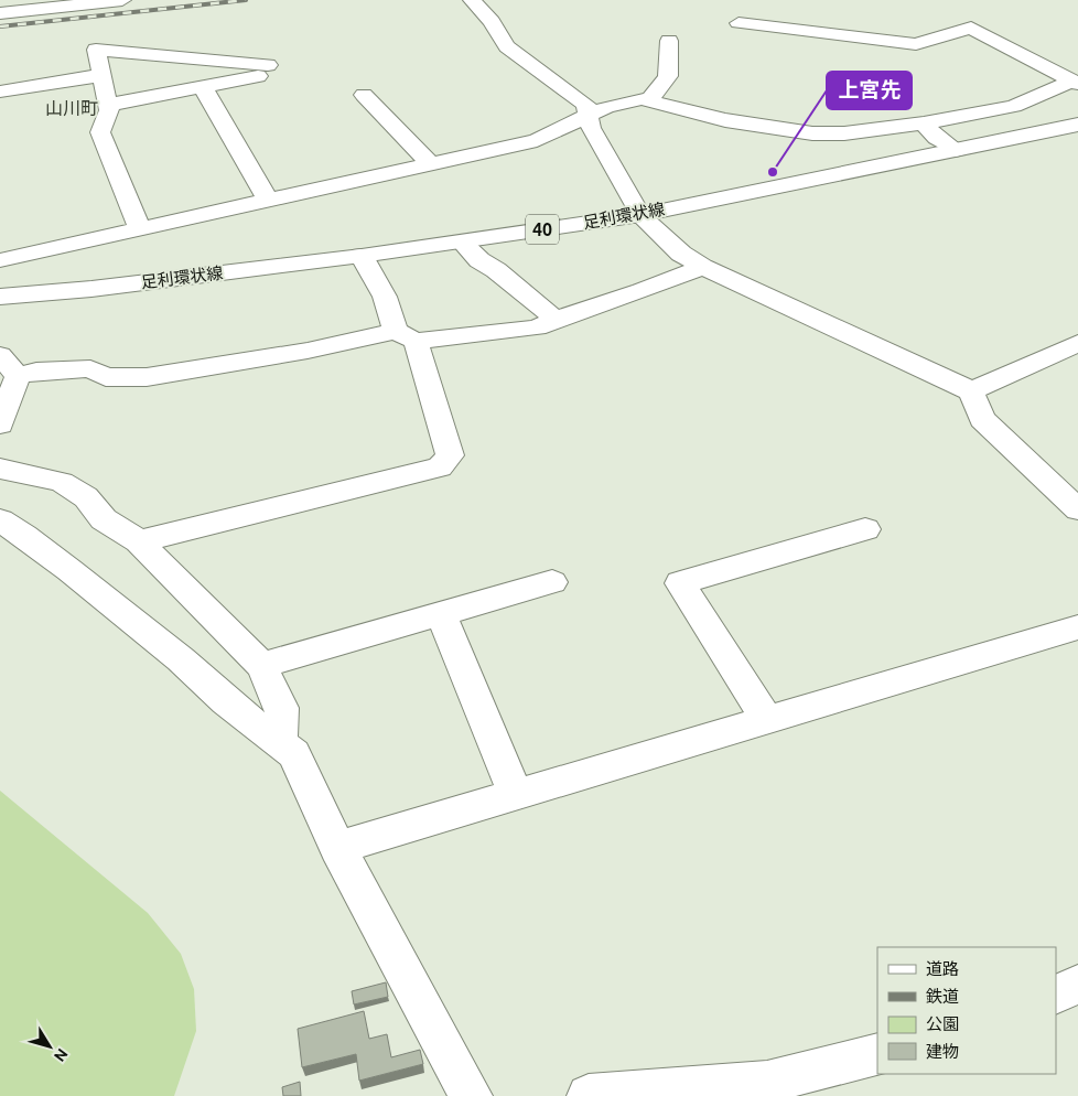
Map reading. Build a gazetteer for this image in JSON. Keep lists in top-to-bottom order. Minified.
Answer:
{"streets":{"street":["足利環状線","40"]},"districts":["山川町"],"places":["上宮先"],"legend":["道路","鉄道","公園","建物"],"north":"bottom right"}
